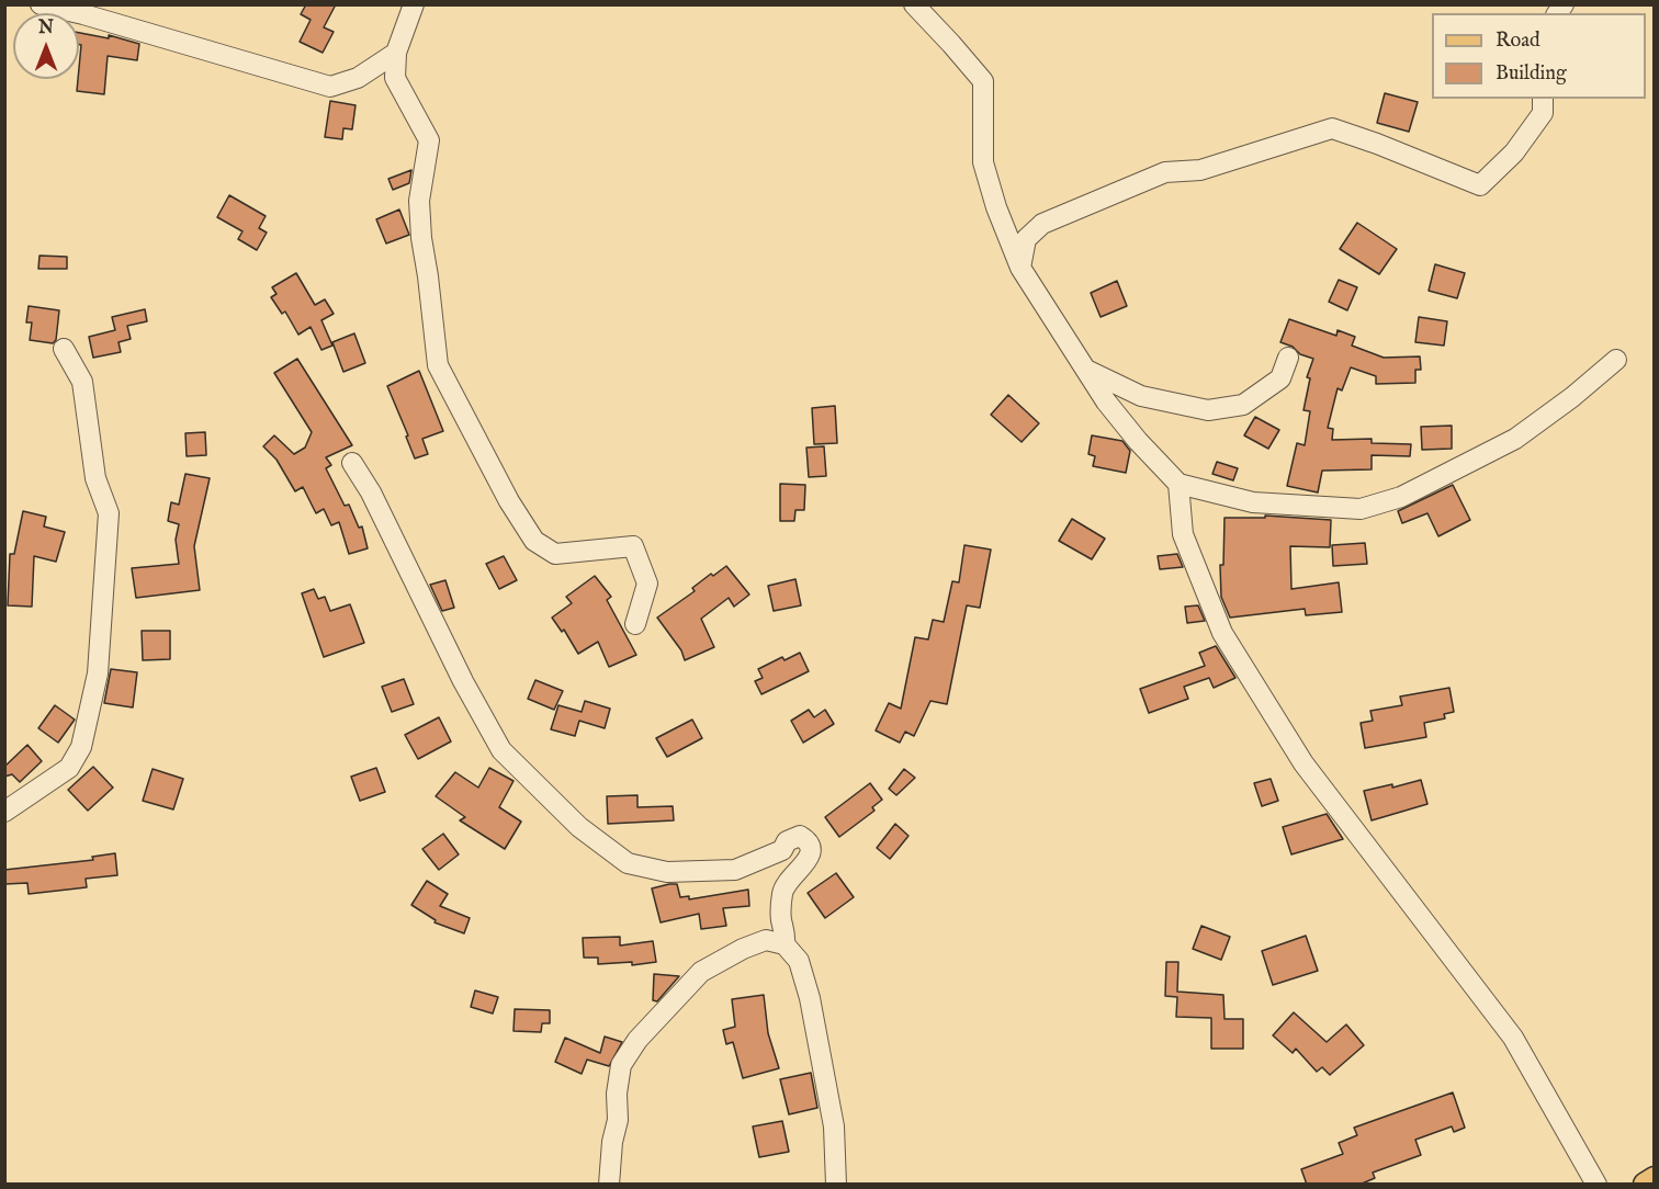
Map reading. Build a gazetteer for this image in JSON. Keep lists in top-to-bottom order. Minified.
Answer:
{"legend":["Road","Building"],"north":"top"}
